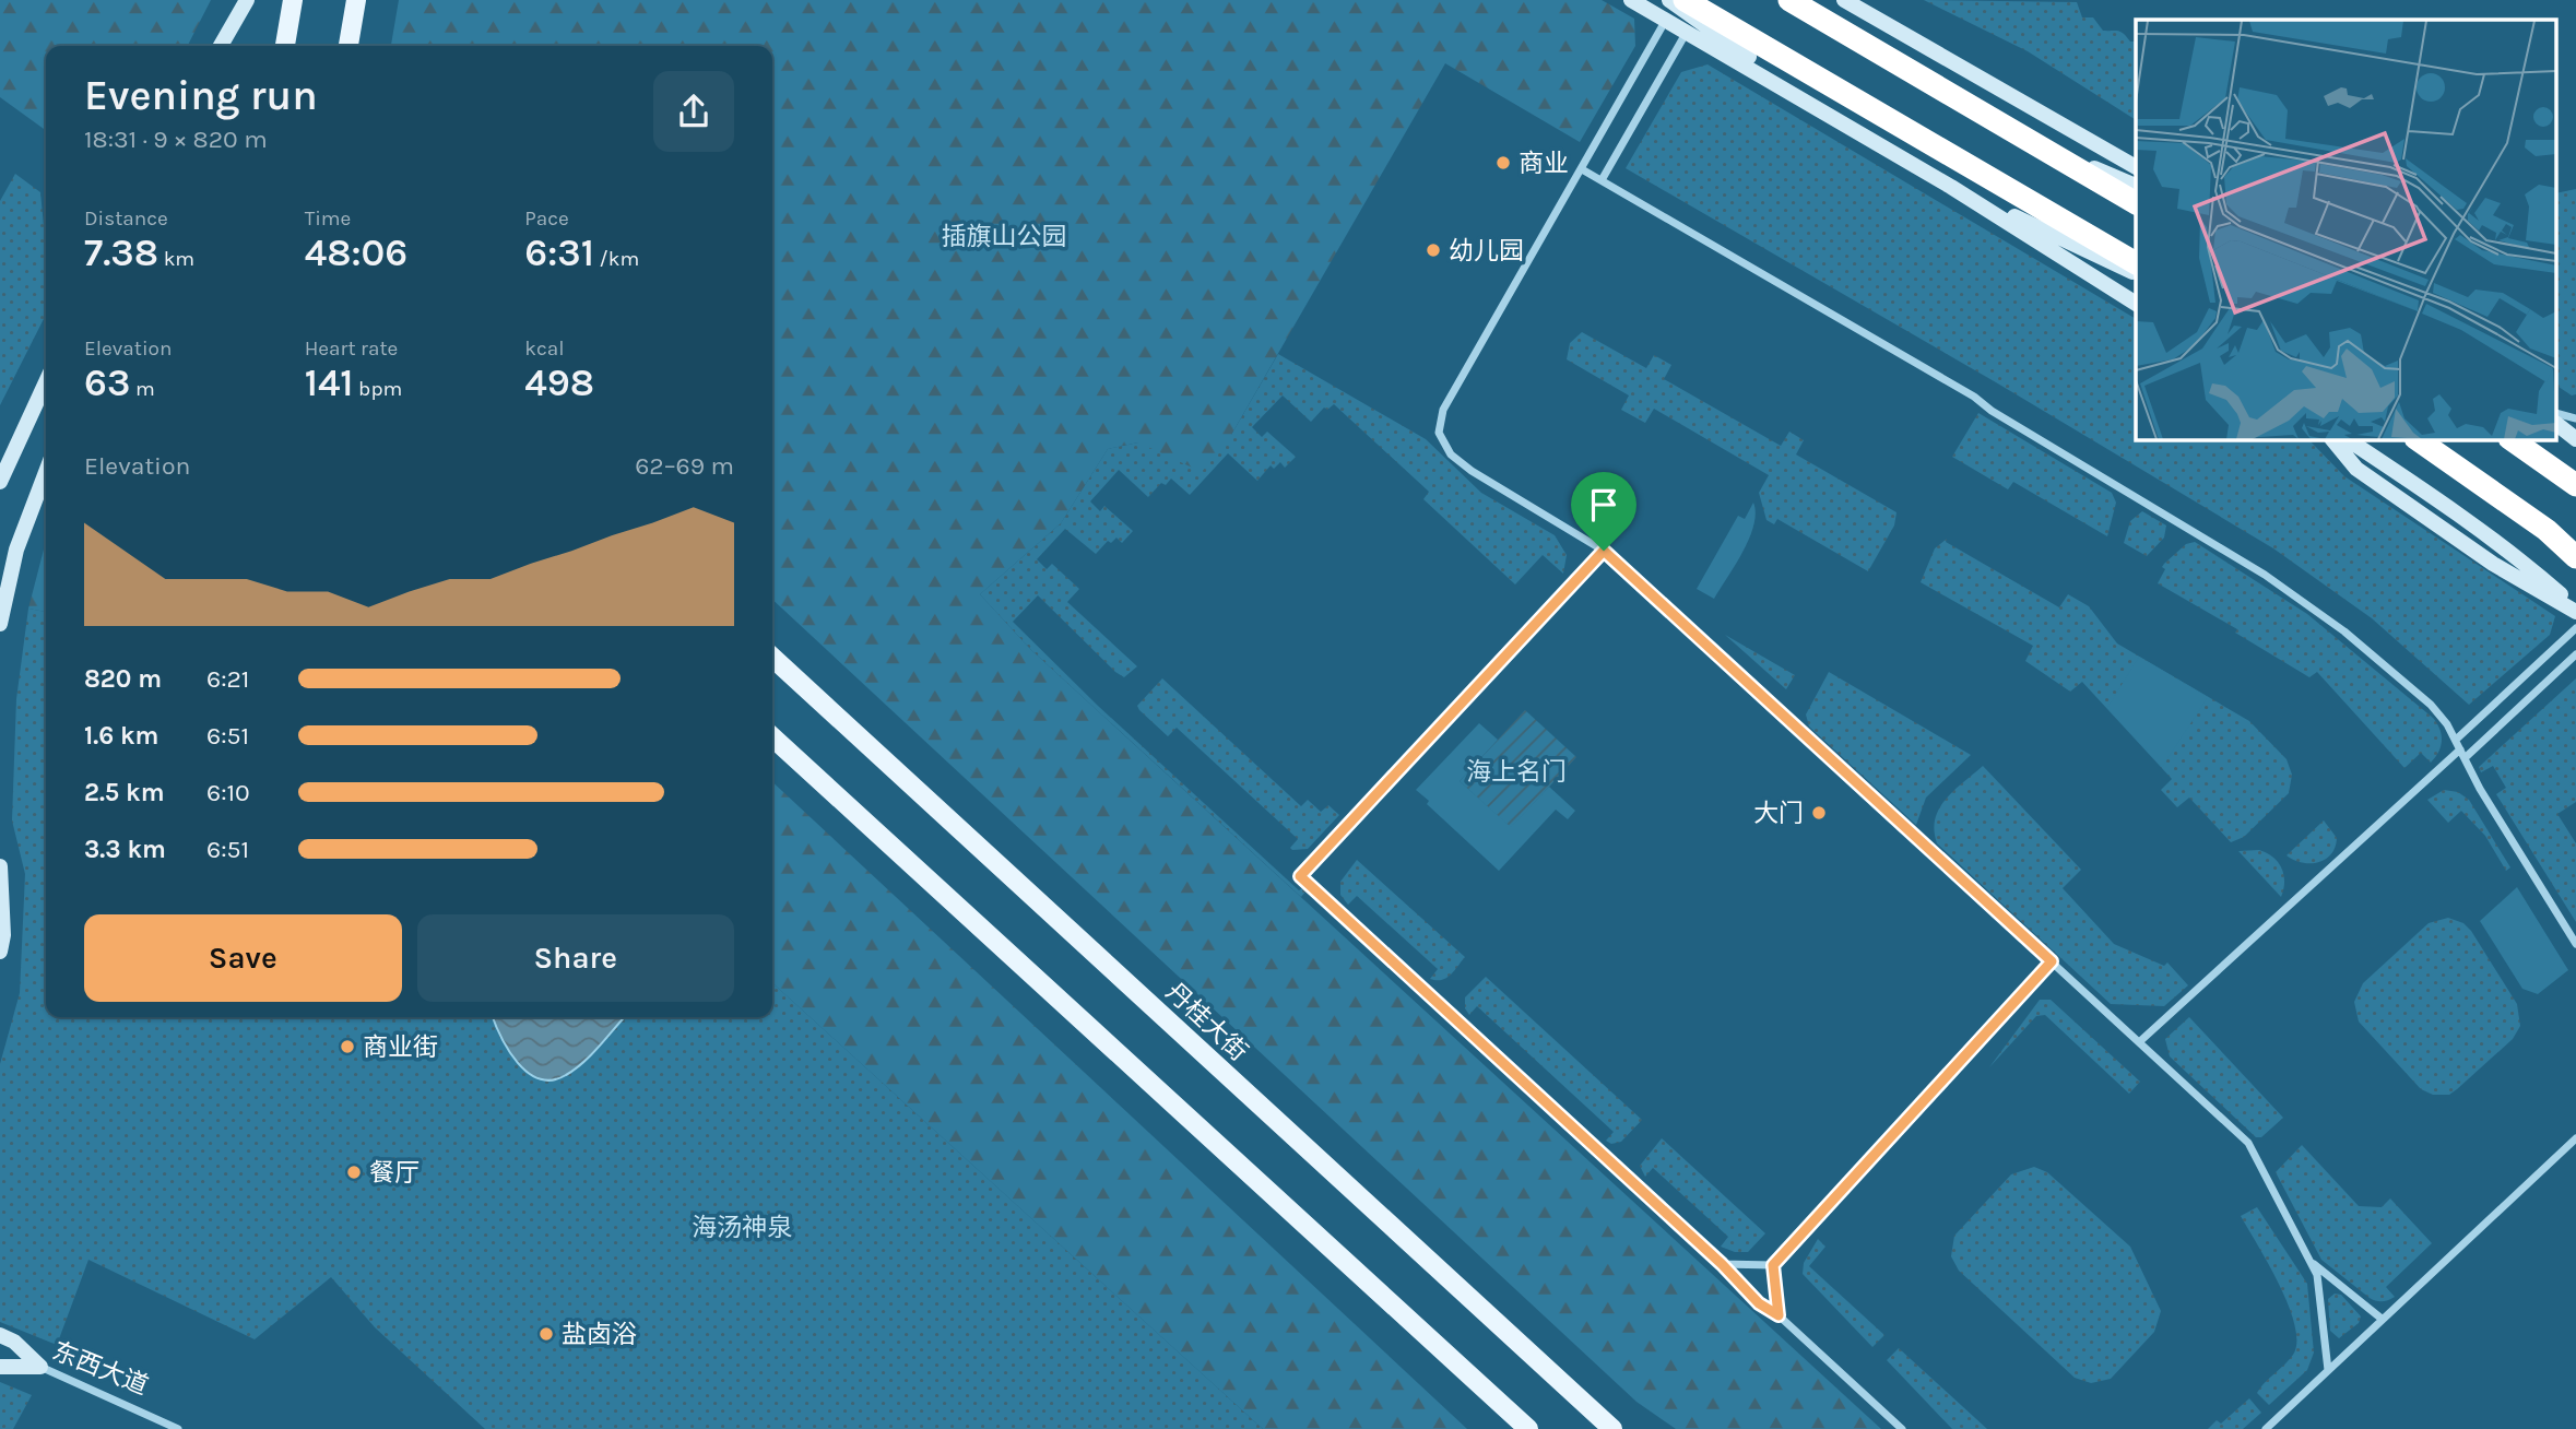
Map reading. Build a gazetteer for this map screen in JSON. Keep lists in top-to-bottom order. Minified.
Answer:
{"streets":{"main road":["丹桂大街"],"street":["东西大道"]},"parks":["插旗山公园","海上名门","海汤神泉"],"places":["商业","幼儿园","大门","商业街","餐厅","盐卤浴"],"page":{"heading":["Evening run","18:31 · 9 × 820 m"],"stats":[["Distance","7.38 km"],["Time","48:06"],["Pace","6:31 /km"],["Elevation","63 m"],["Heart rate","141 bpm"],["kcal","498"]],"chart":["Elevation","62–69 m"],"list":[{"name":"820 m","note":"6:21"},{"name":"1.6 km","note":"6:51"},{"name":"2.5 km","note":"6:10"},{"name":"3.3 km","note":"6:51"}],"buttons":["Save","Share"]}}
